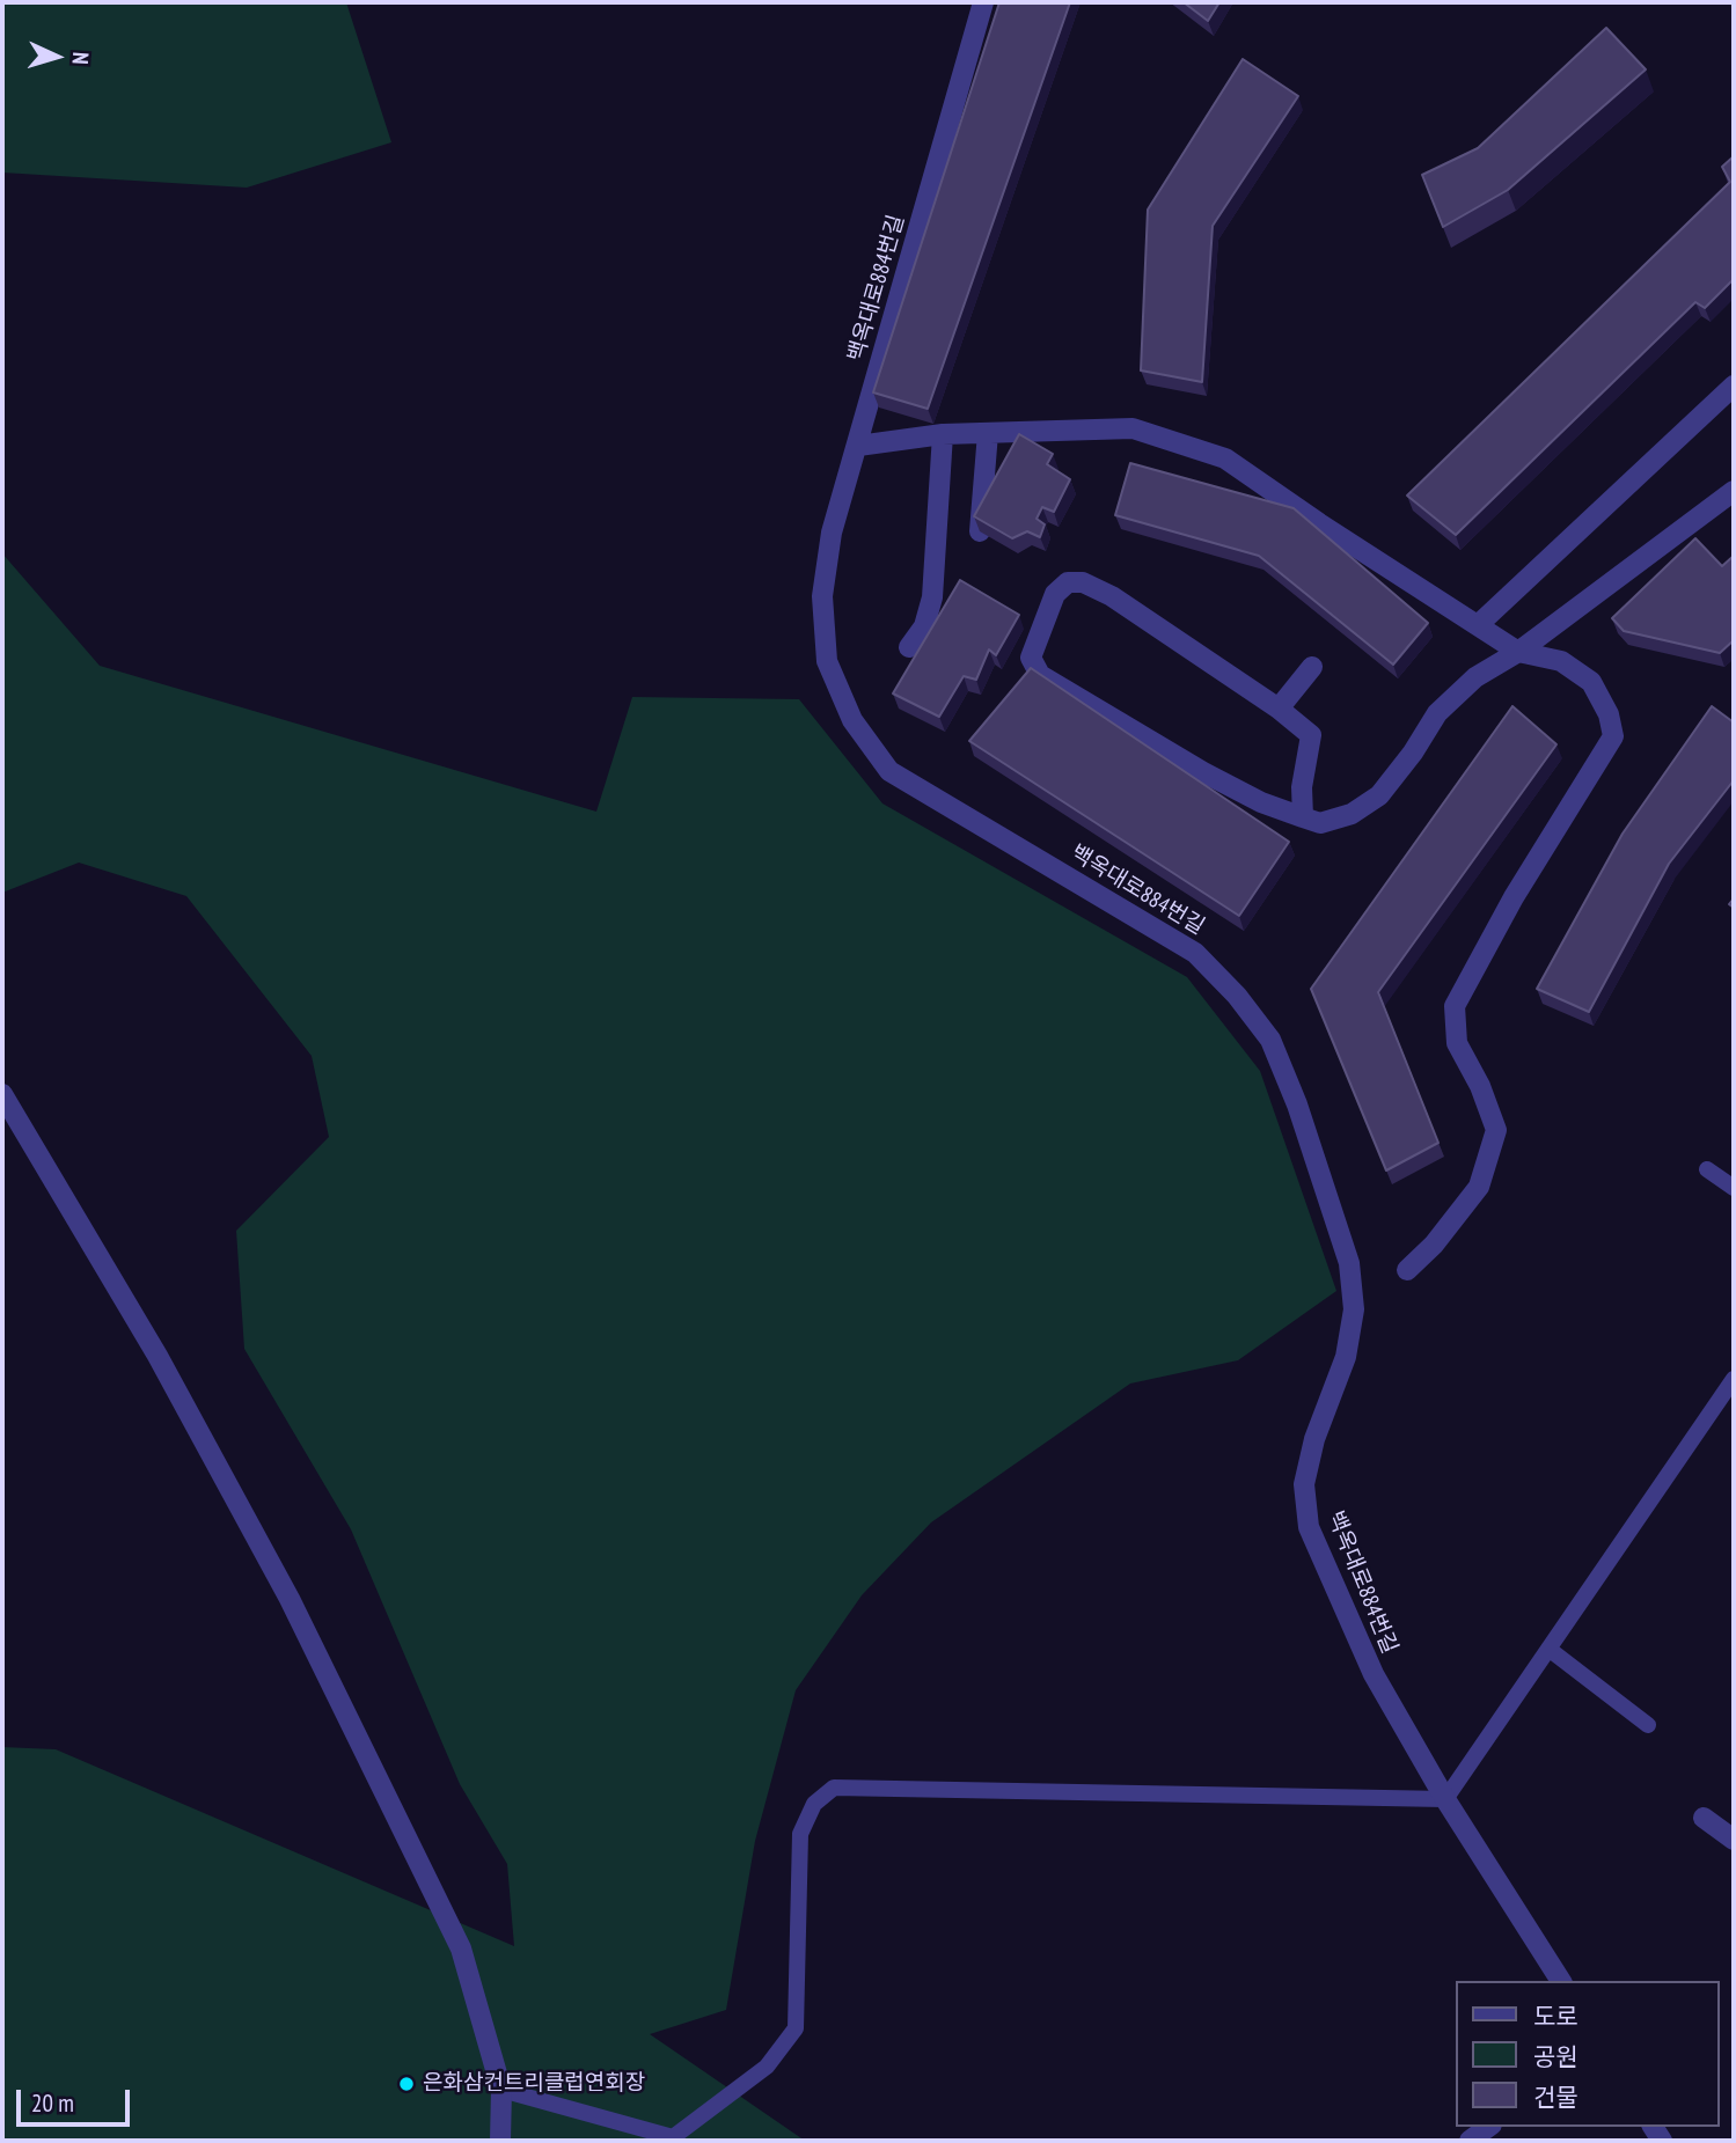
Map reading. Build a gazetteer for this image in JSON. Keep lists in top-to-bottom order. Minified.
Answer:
{"streets":{"street":["백옥대로884번길"]},"places":["은화삼컨트리클럽연회장"],"legend":["도로","공원","건물"],"scale_bar":"20 m","north":"right"}
